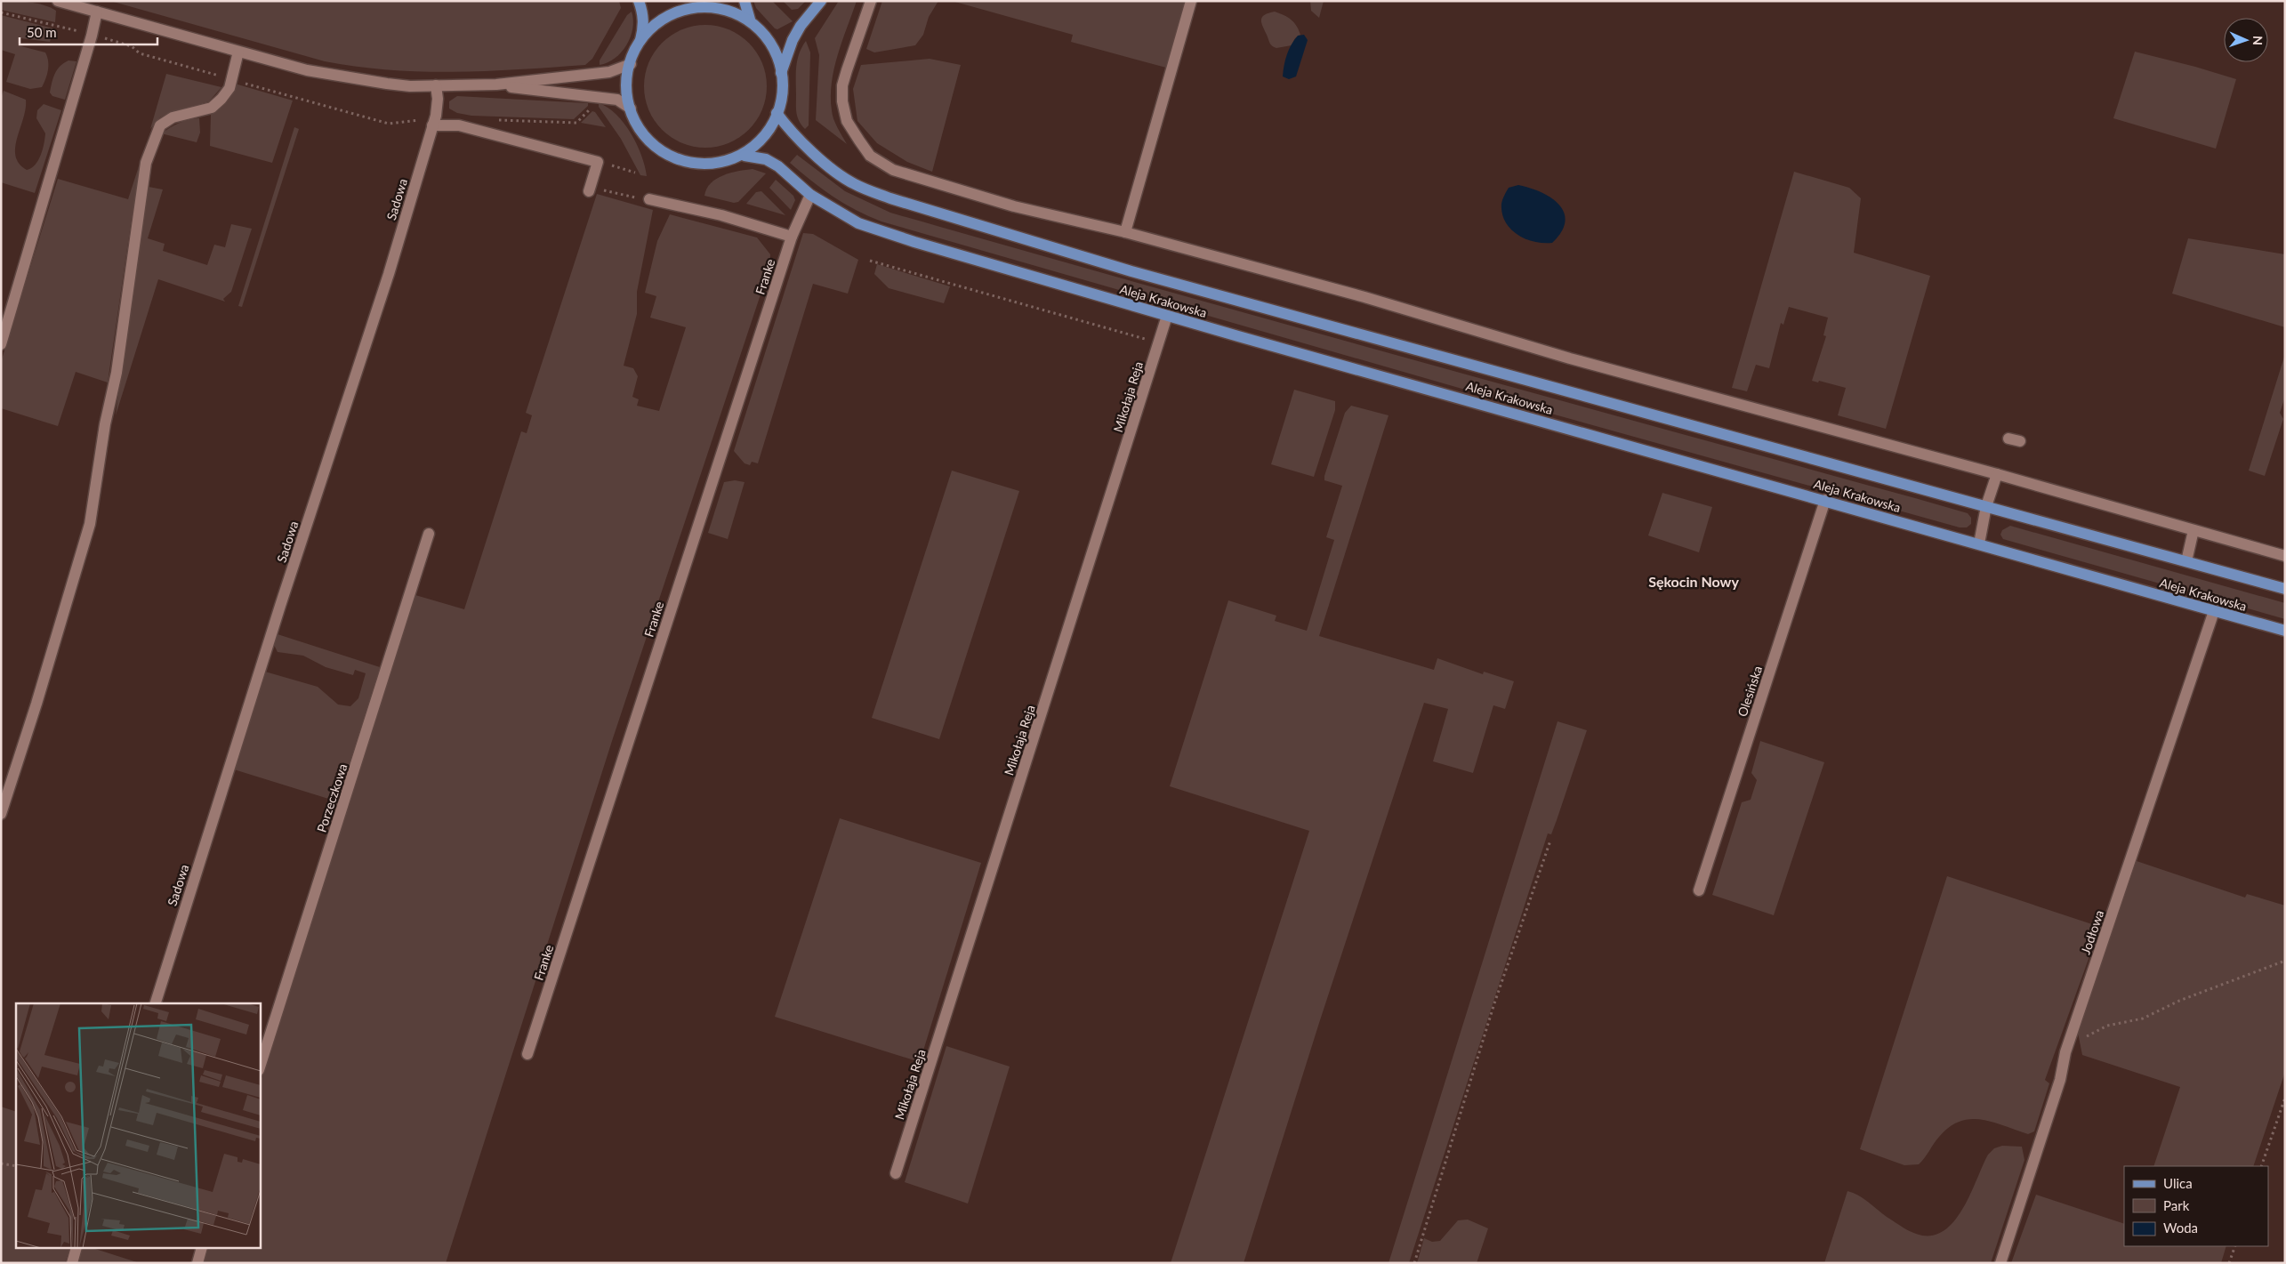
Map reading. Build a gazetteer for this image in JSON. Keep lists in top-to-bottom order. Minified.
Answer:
{"streets":{"main road":["Aleja Krakowska"],"street":["Sadowa","Franke","Mikołaja Reja","Olesińska","Porzeczkowa","Jodłowa"]},"crossings":[["Franke","Aleja Krakowska"],["Aleja Krakowska","Mikołaja Reja"],["Aleja Krakowska","Olesińska"],["Aleja Krakowska","Jodłowa"]],"districts":["Sękocin Nowy"],"legend":["Ulica","Park","Woda"],"scale_bar":"50 m","north":"right"}
